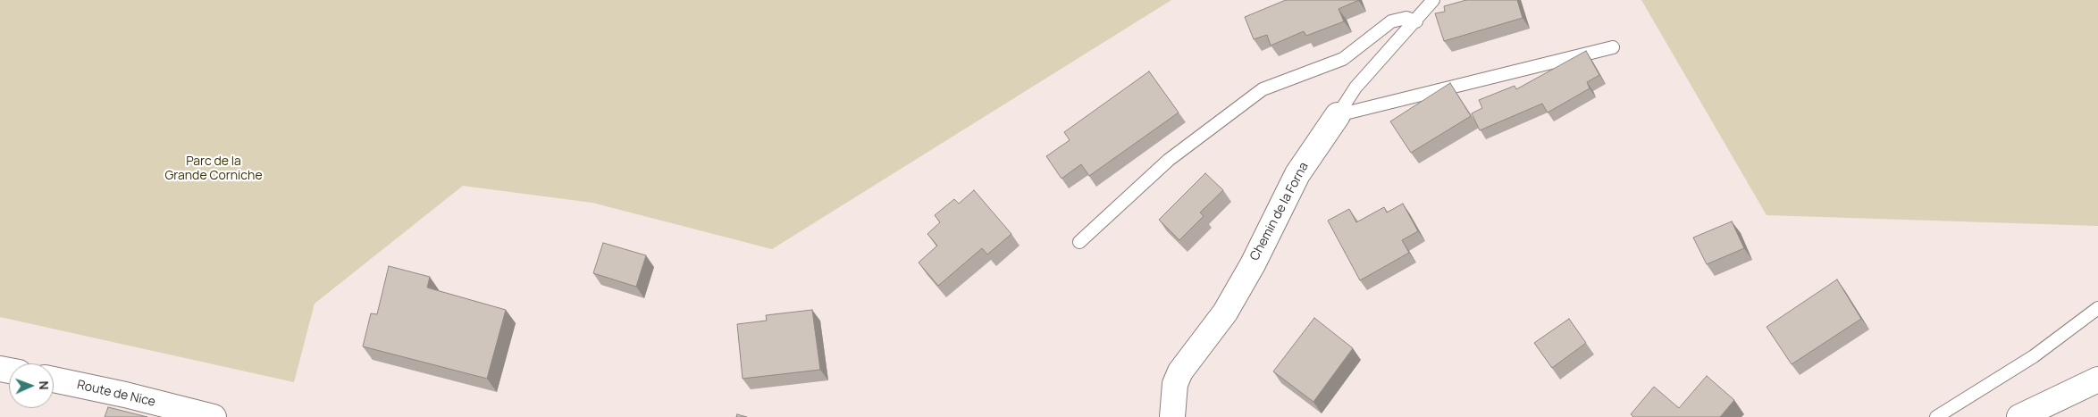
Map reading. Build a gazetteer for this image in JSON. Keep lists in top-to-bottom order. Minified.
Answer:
{"streets":{"street":["Chemin de la Forna","Route de Nice"]},"parks":["Parc de la Grande Corniche"],"north":"right"}
